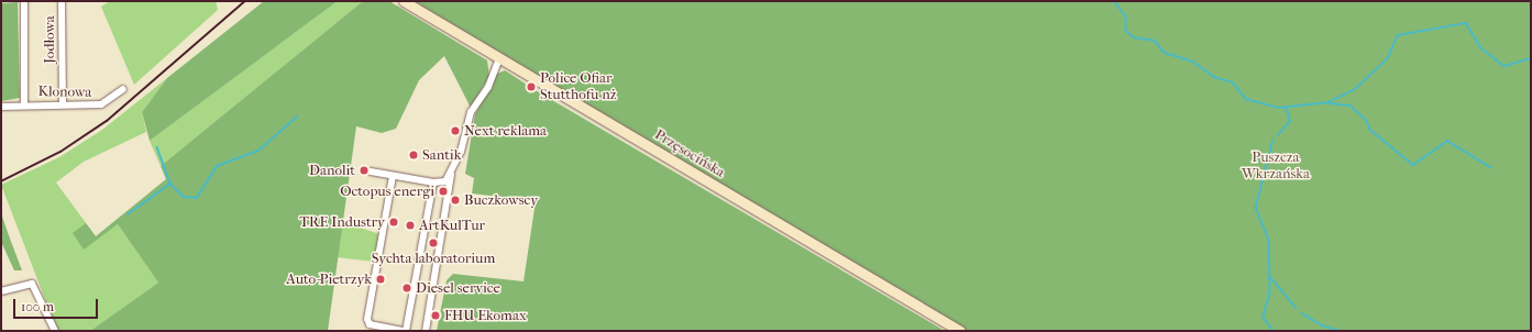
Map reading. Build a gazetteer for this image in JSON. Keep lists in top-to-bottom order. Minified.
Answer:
{"streets":{"street":["Jodłowa","Klonowa","Przęsocińska"]},"crossings":[["Jodłowa","Klonowa"]],"parks":["Puszcza Wkrzańska"],"places":["Police Ofiar Stutthofu nż","Next reklama","Santik","Danolit","Octopus energi","Buczkowscy","TRE Industry","ArtKulTur","Sychta laboratorium","Auto-Pietrzyk","Diesel service","FHU Ekomax"],"scale_bar":"100 m"}
